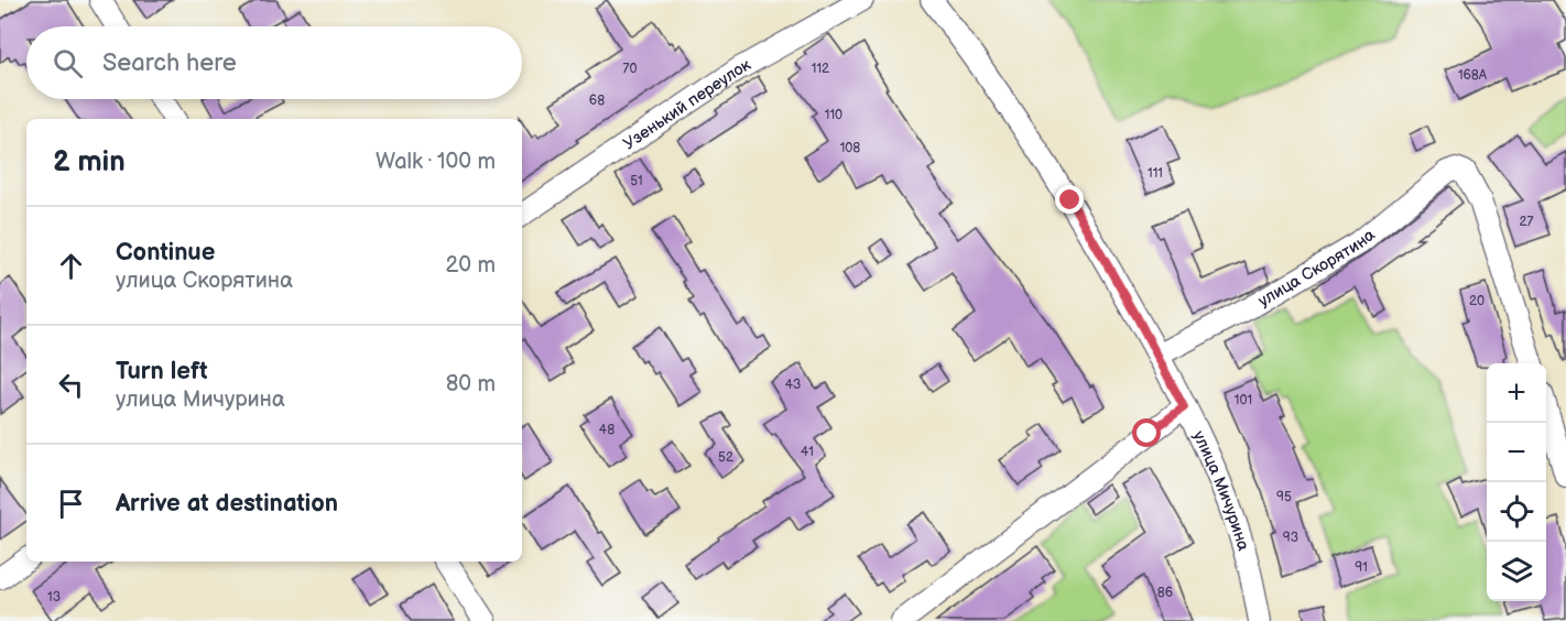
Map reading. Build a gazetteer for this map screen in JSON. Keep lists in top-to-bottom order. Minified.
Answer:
{"streets":{"street":["Узенький переулок","улица Скорятина","улица Мичурина"]},"crossings":[["улица Скорятина","улица Мичурина"]],"house_numbers":["70","112","168А","68","110","108","111","51","27","20","43","101","48","41","52","95","93","91","86","13"],"page":{"search":"Search here","heading":["2 min","Walk · 100 m"],"list":[["Continue","улица Скорятина","20 m"],["Turn left","улица Мичурина","80 m"],"Arrive at destination"],"map_buttons":["+","−"]}}
